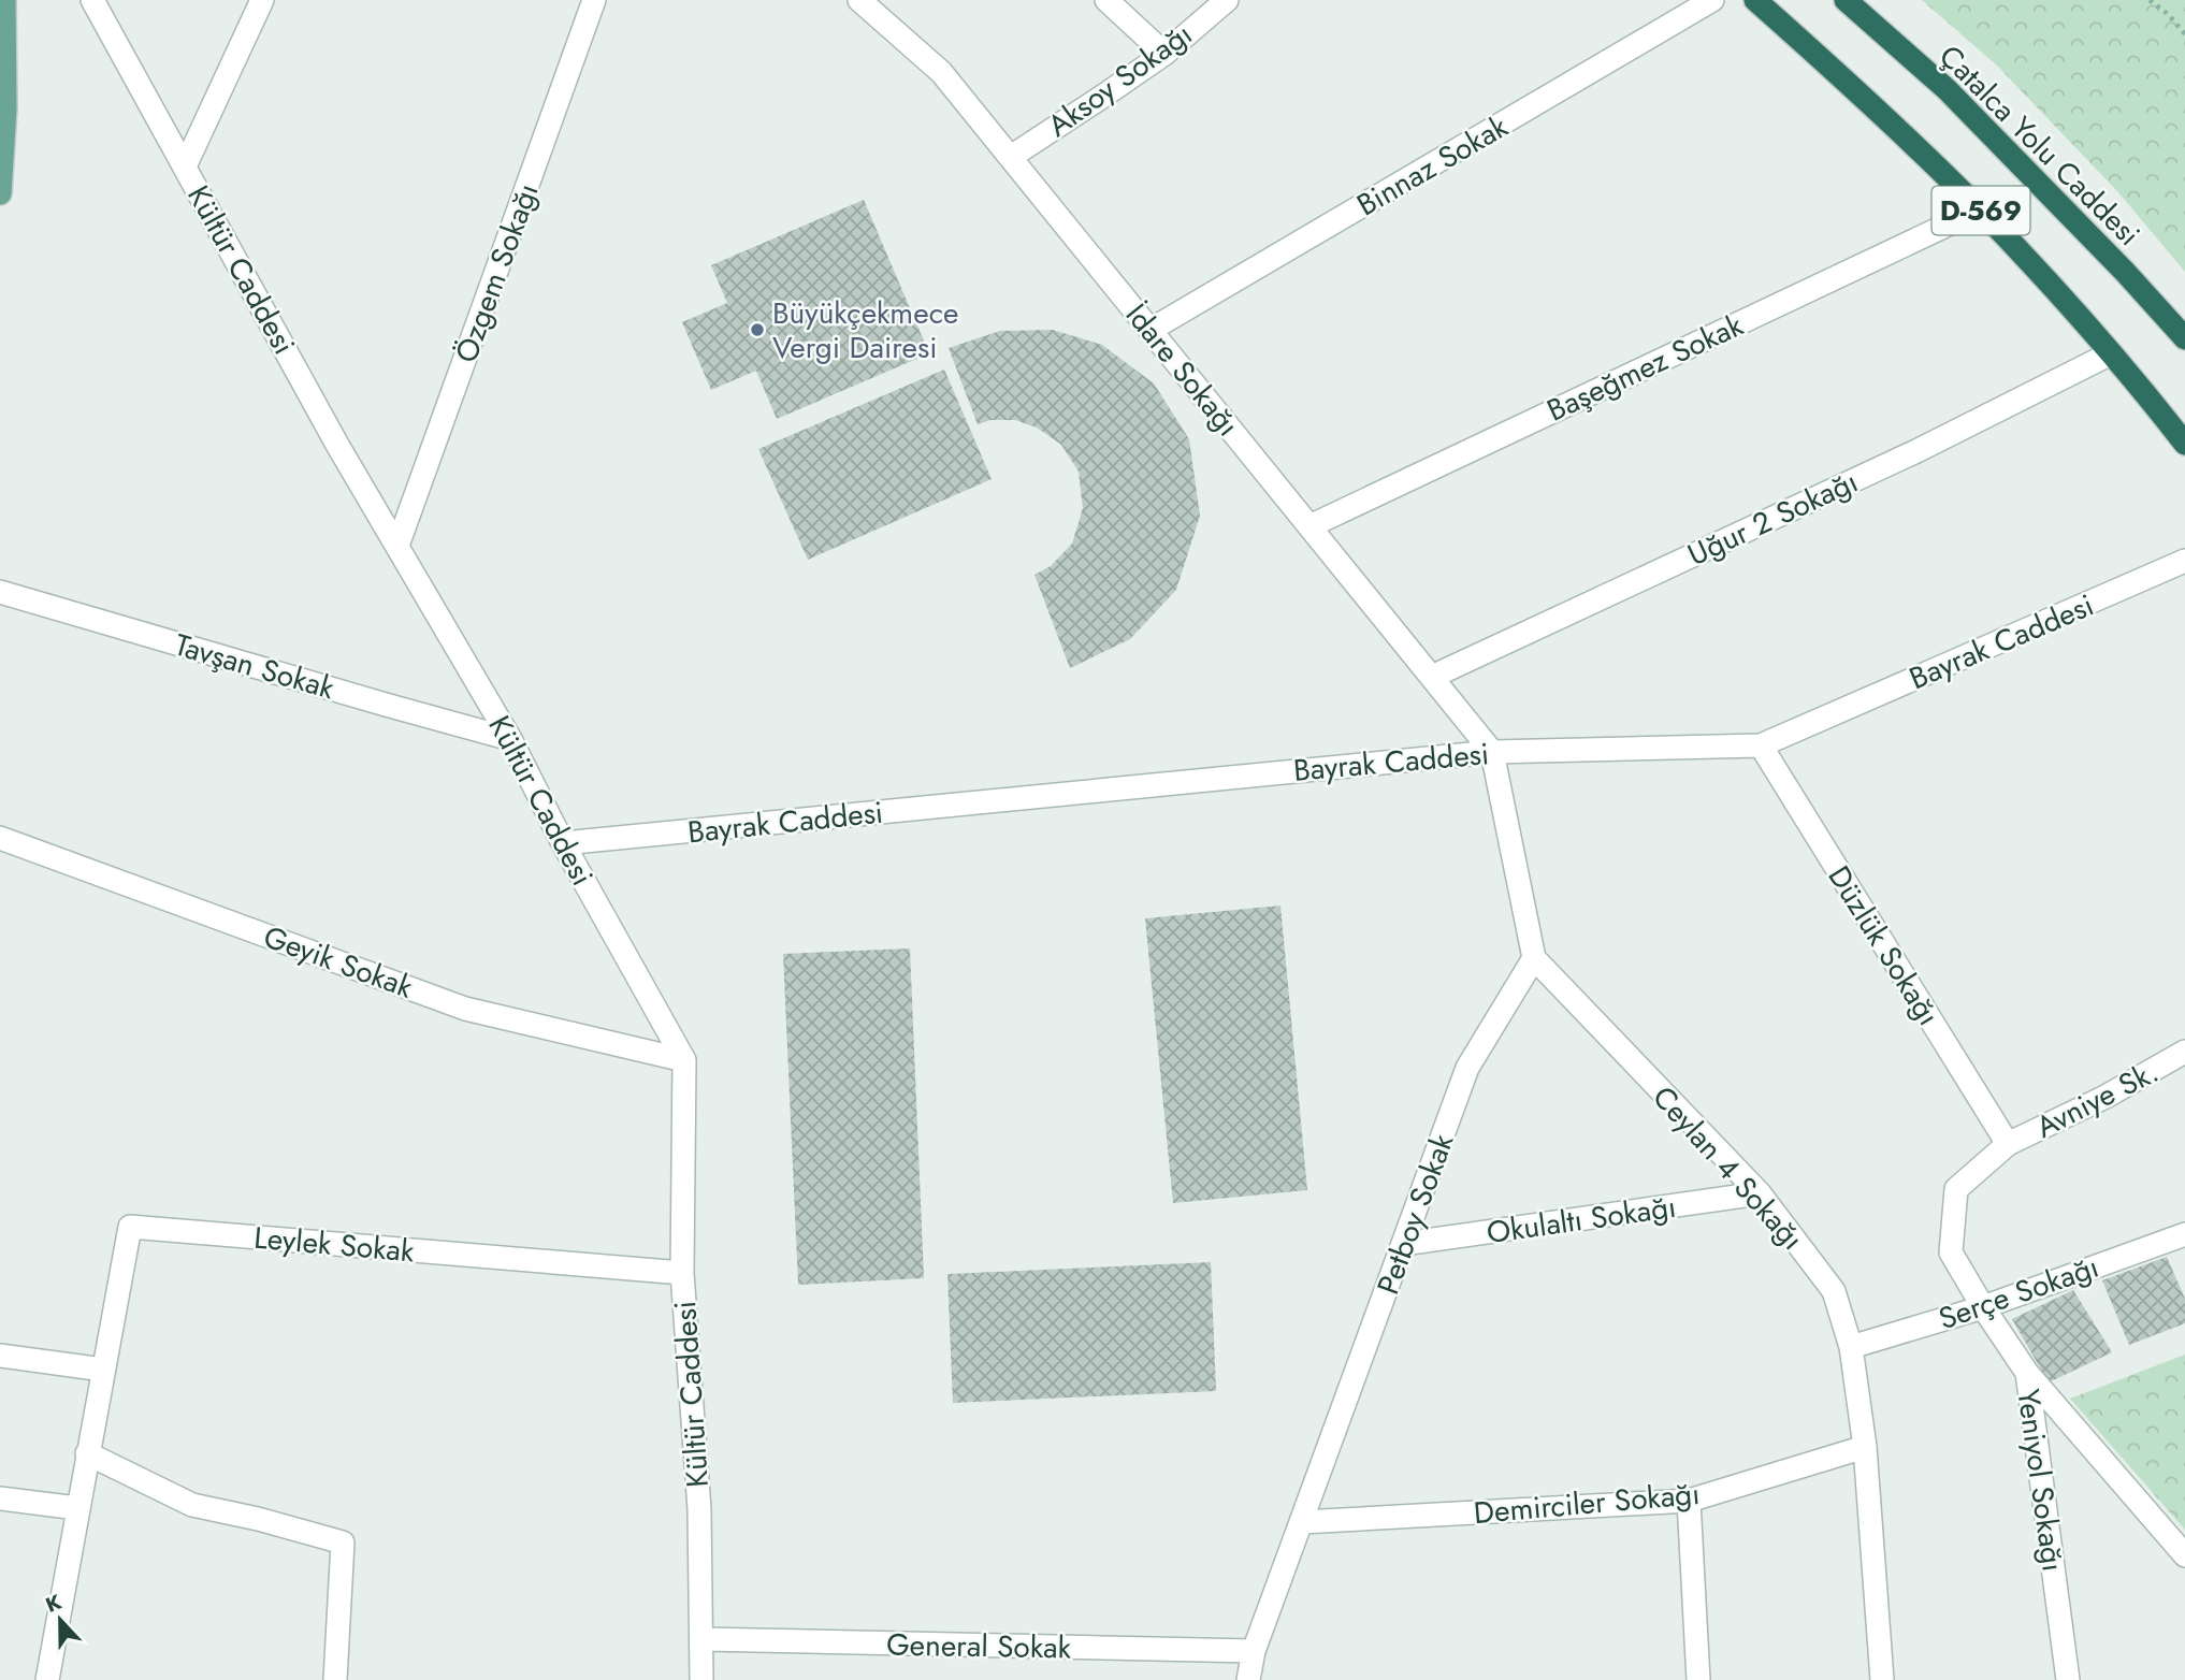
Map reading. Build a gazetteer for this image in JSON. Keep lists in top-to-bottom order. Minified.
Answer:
{"streets":{"highway":["Çatalca Yolu Caddesi","D-569"],"street":["Aksoy Sokağı","Binnaz Sokak","Kültür Caddesi","Özgem Sokağı","Başeğmez Sokak","İdare Sokağı","Uğur 2 Sokağı","Bayrak Caddesi","Tavşan Sokak","Düzlük Sokağı","Geyik Sokak","Avniye Sk.","Ceylan 4 Sokağı","Petboy Sokak","Okulaltı Sokağı","Leylek Sokak","Serçe Sokağı","Yeniyol Sokağı","Demirciler Sokağı","General Sokak"]},"crossings":[["Aksoy Sokağı","İdare Sokağı"],["Binnaz Sokak","İdare Sokağı"],["D-569","Başeğmez Sokak"],["D-569","Uğur 2 Sokağı"],["Kültür Caddesi","Özgem Sokağı"],["Kültür Caddesi","Bayrak Caddesi"],["Kültür Caddesi","Tavşan Sokak"],["Kültür Caddesi","Geyik Sokak"],["Kültür Caddesi","Leylek Sokak"],["Kültür Caddesi","General Sokak"],["Başeğmez Sokak","İdare Sokağı"],["İdare Sokağı","Uğur 2 Sokağı"],["İdare Sokağı","Bayrak Caddesi"],["Bayrak Caddesi","Düzlük Sokağı"],["Düzlük Sokağı","Avniye Sk."],["Düzlük Sokağı","Yeniyol Sokağı"],["Avniye Sk.","Yeniyol Sokağı"],["Ceylan 4 Sokağı","Petboy Sokak"],["Ceylan 4 Sokağı","Okulaltı Sokağı"],["Ceylan 4 Sokağı","Serçe Sokağı"],["Ceylan 4 Sokağı","Demirciler Sokağı"],["Petboy Sokak","Okulaltı Sokağı"],["Petboy Sokak","Demirciler Sokağı"],["Petboy Sokak","General Sokak"],["Serçe Sokağı","Yeniyol Sokağı"]],"places":["Büyükçekmece Vergi Dairesi"],"north":"top"}
